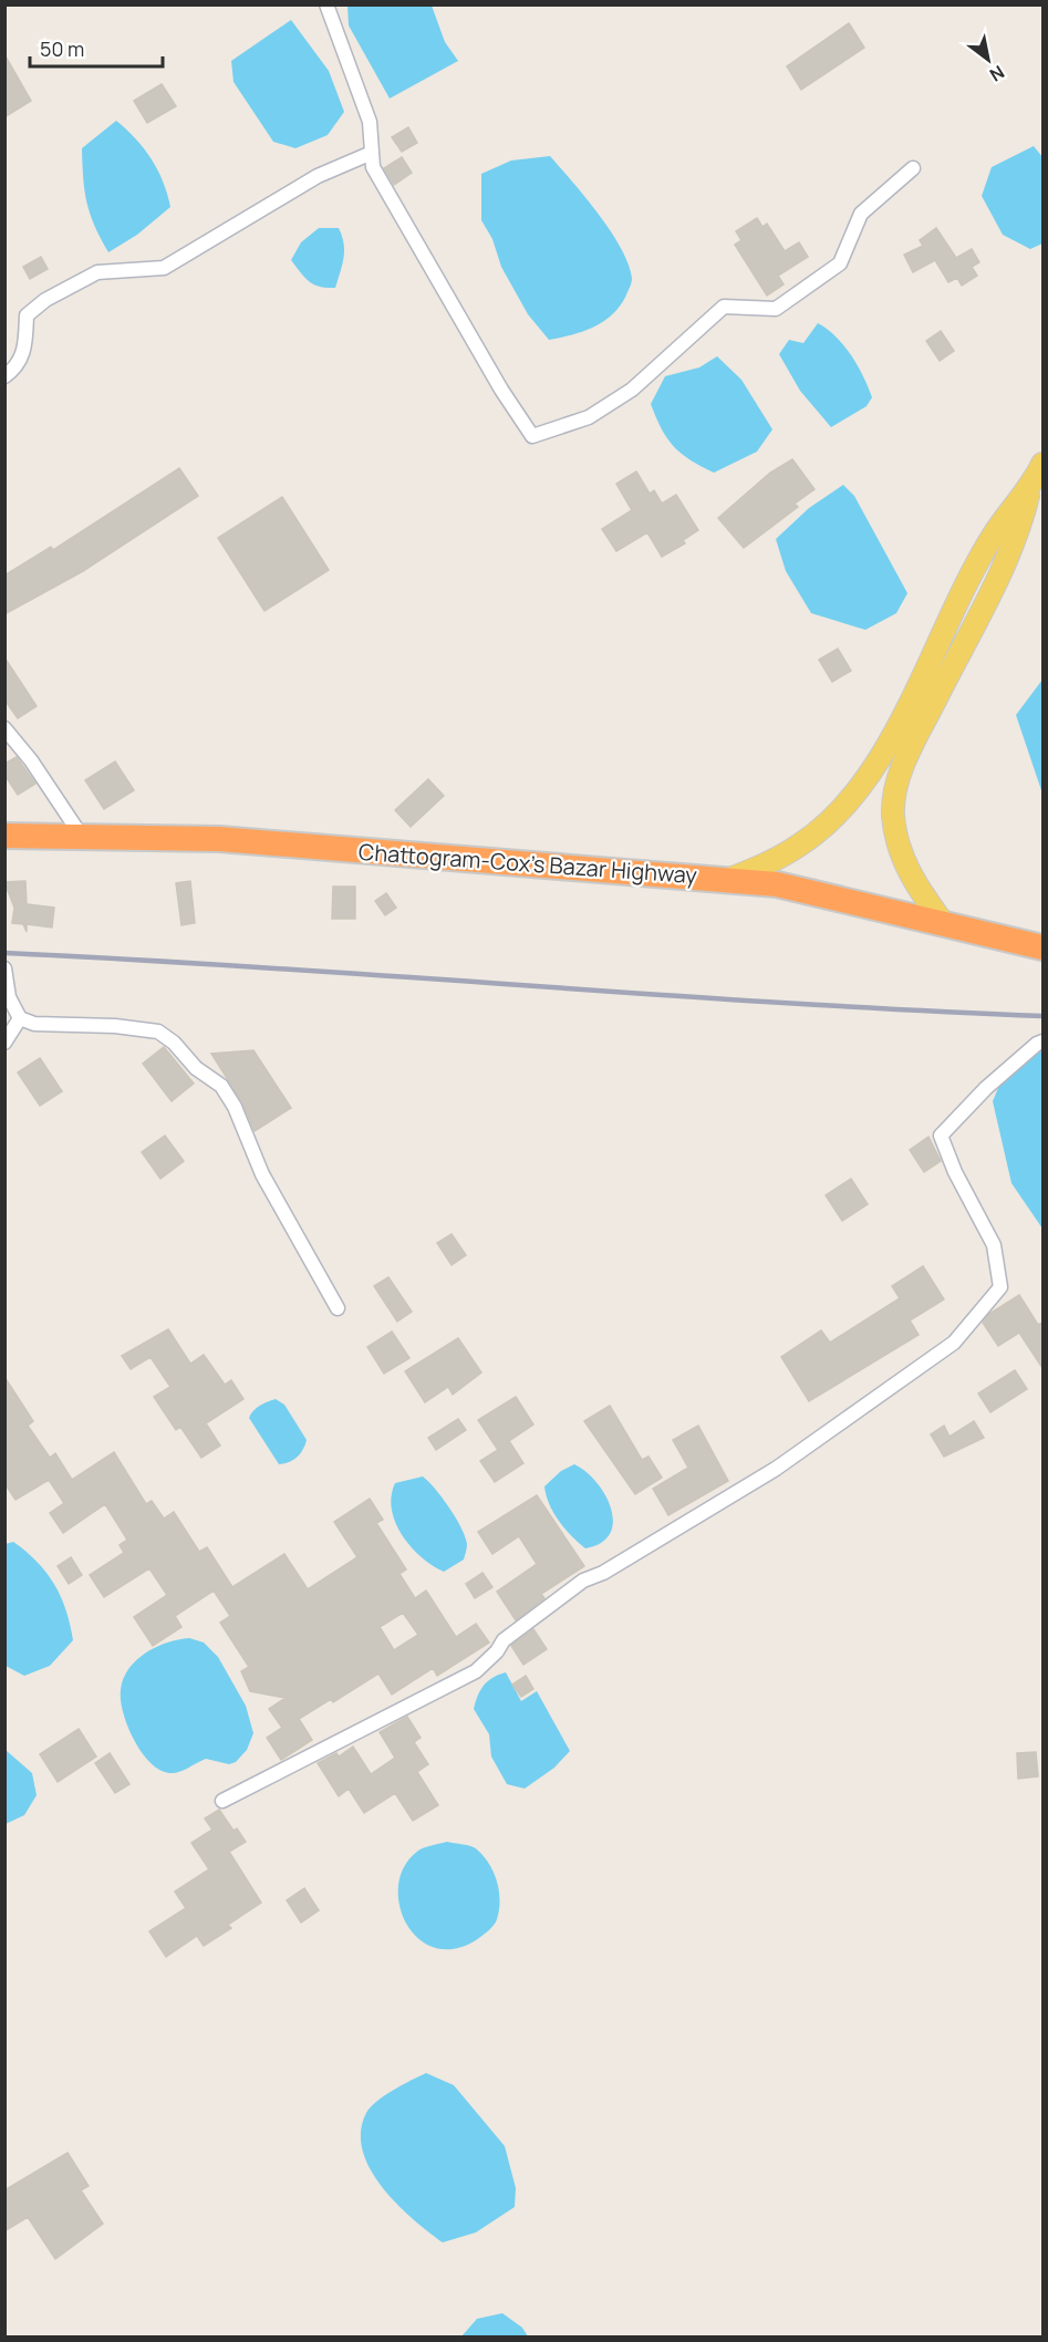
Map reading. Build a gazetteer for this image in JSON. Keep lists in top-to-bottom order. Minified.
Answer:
{"streets":{"highway":["Chattogram-Cox's Bazar Highway"]},"scale_bar":"50 m","north":"bottom right"}
